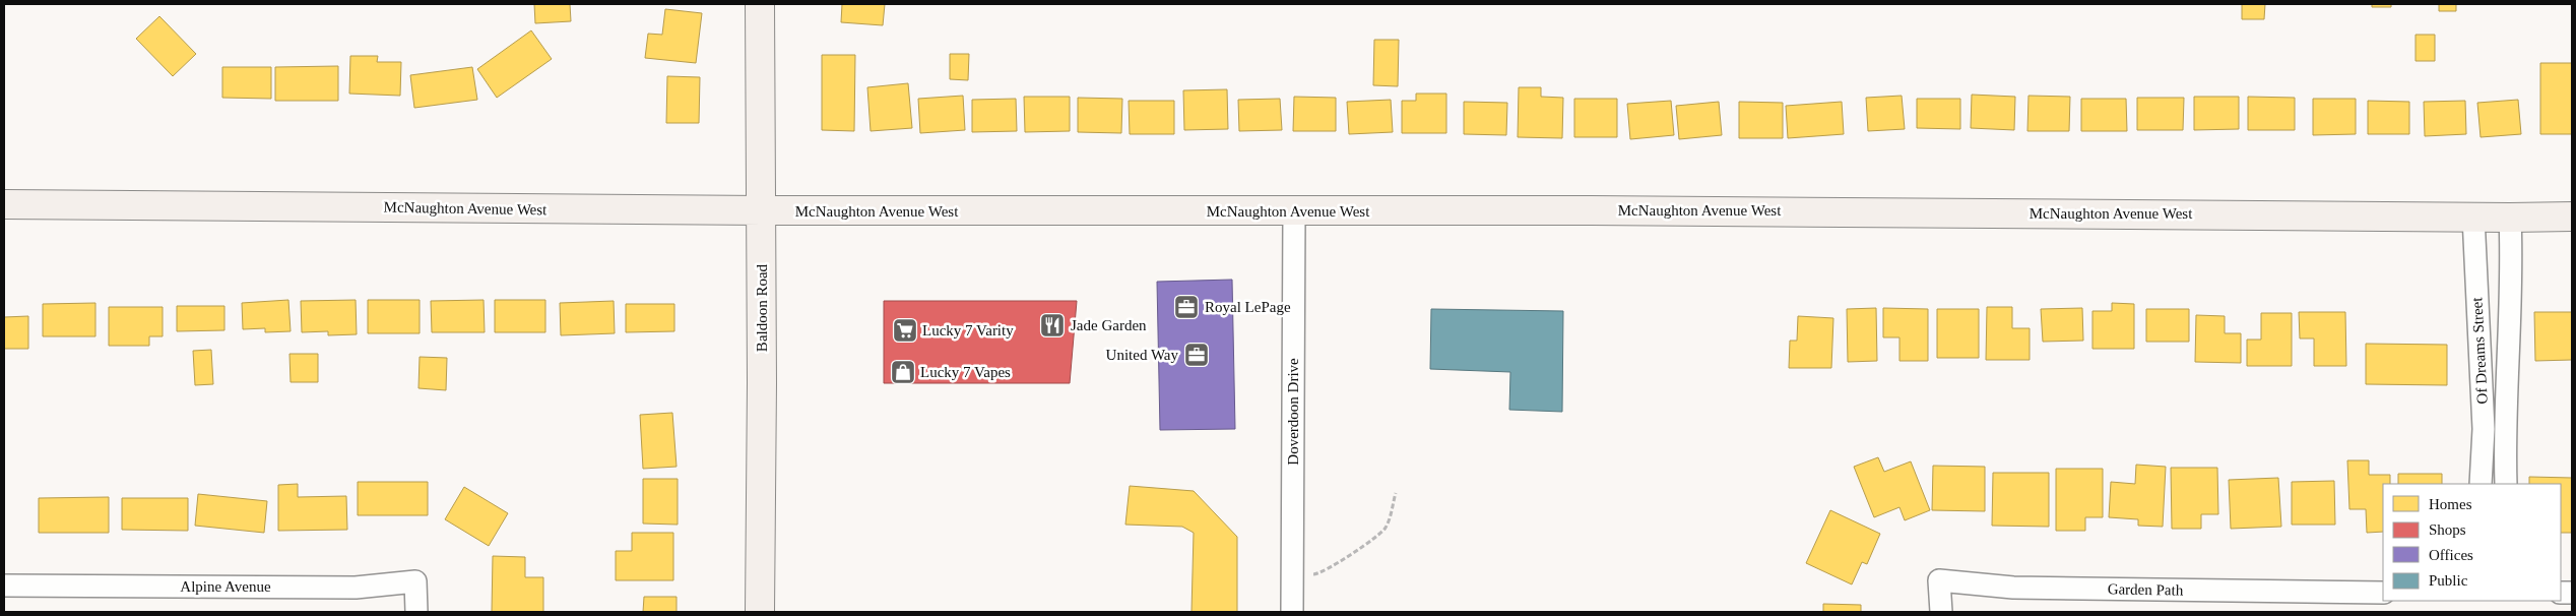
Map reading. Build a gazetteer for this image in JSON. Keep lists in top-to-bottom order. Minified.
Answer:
{"streets":{"main road":["McNaughton Avenue West","Baldoon Road"],"street":["Of Dreams Street","Doverdoon Drive","Alpine Avenue","Garden Path"]},"crossings":[["McNaughton Avenue West","Baldoon Road"],["McNaughton Avenue West","Of Dreams Street"],["McNaughton Avenue West","Doverdoon Drive"]],"places":{"office":["Royal LePage","United Way"],"restaurant":["Jade Garden"],"supermarket":["Lucky 7 Varity"],"shop":["Lucky 7 Vapes"]},"legend":["Homes","Shops","Offices","Public"]}
